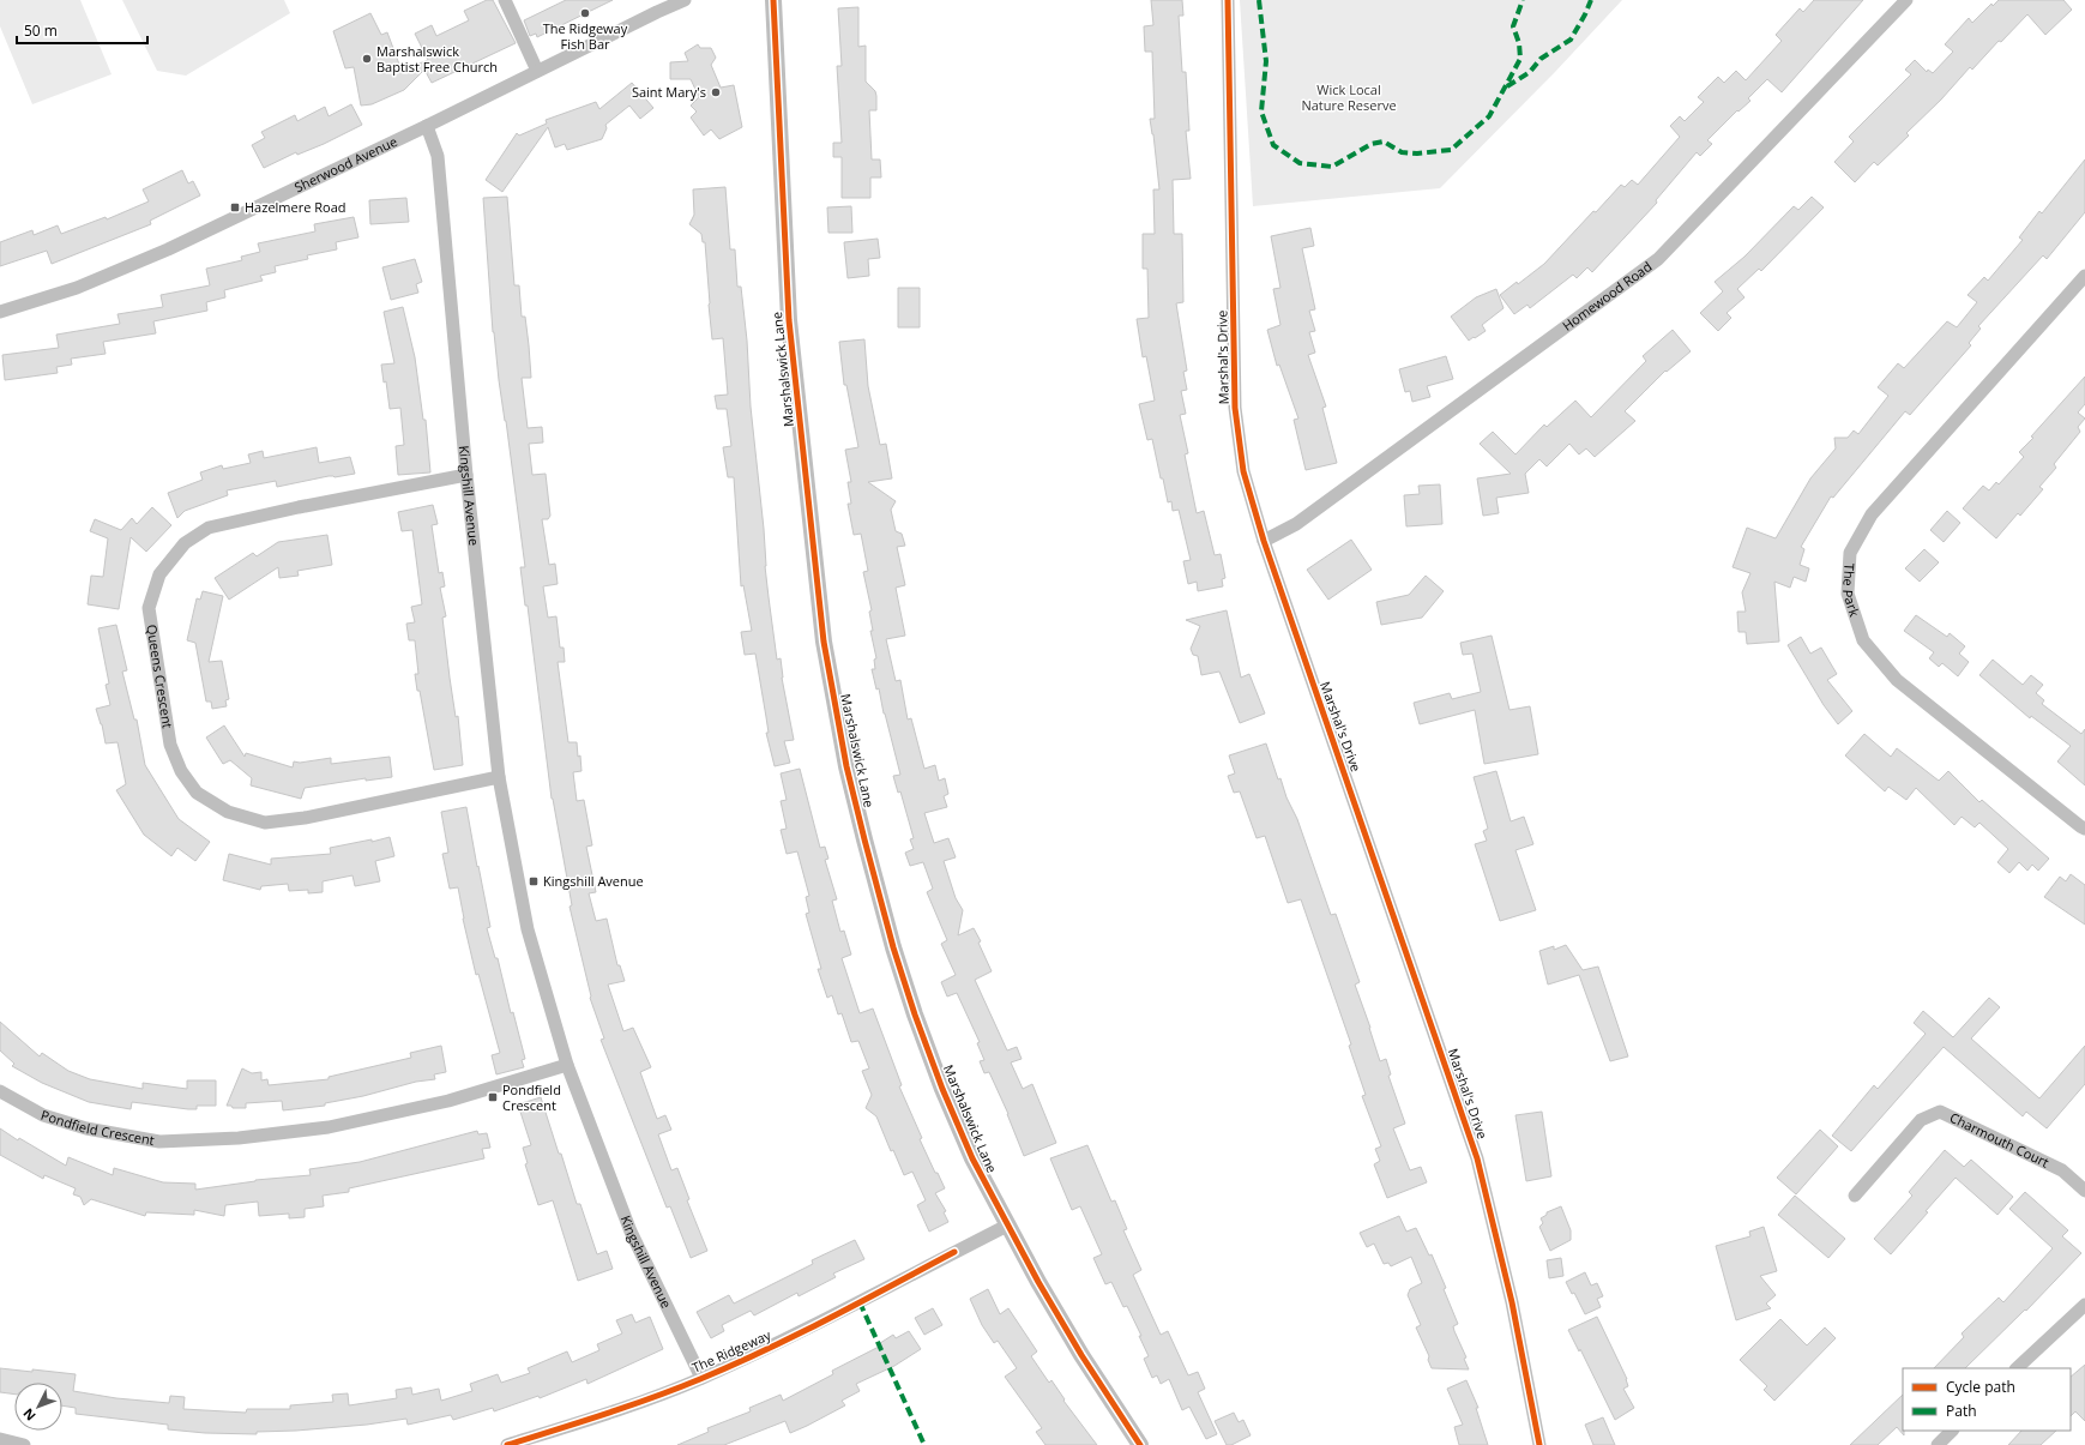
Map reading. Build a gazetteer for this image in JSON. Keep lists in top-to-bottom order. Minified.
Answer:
{"streets":{"street":["Sherwood Avenue","Homewood Road","Marshal's Drive","Marshalswick Lane","Kingshill Avenue","The Park","Queens Crescent","Pondfield Crescent","Charmouth Court","The Ridgeway"]},"crossings":[["Sherwood Avenue","Kingshill Avenue"],["Homewood Road","Marshal's Drive"],["Marshalswick Lane","The Ridgeway"],["Kingshill Avenue","Queens Crescent"],["Kingshill Avenue","Pondfield Crescent"],["Kingshill Avenue","The Ridgeway"]],"parks":["Wick Local Nature Reserve"],"places":{"other":["The Ridgeway Fish Bar","Marshalswick Baptist Free Church","Saint Mary's"],"transit":["Hazelmere Road","Kingshill Avenue","Pondfield Crescent"]},"legend":["Cycle path","Path"],"scale_bar":"50 m","north":"bottom left"}
